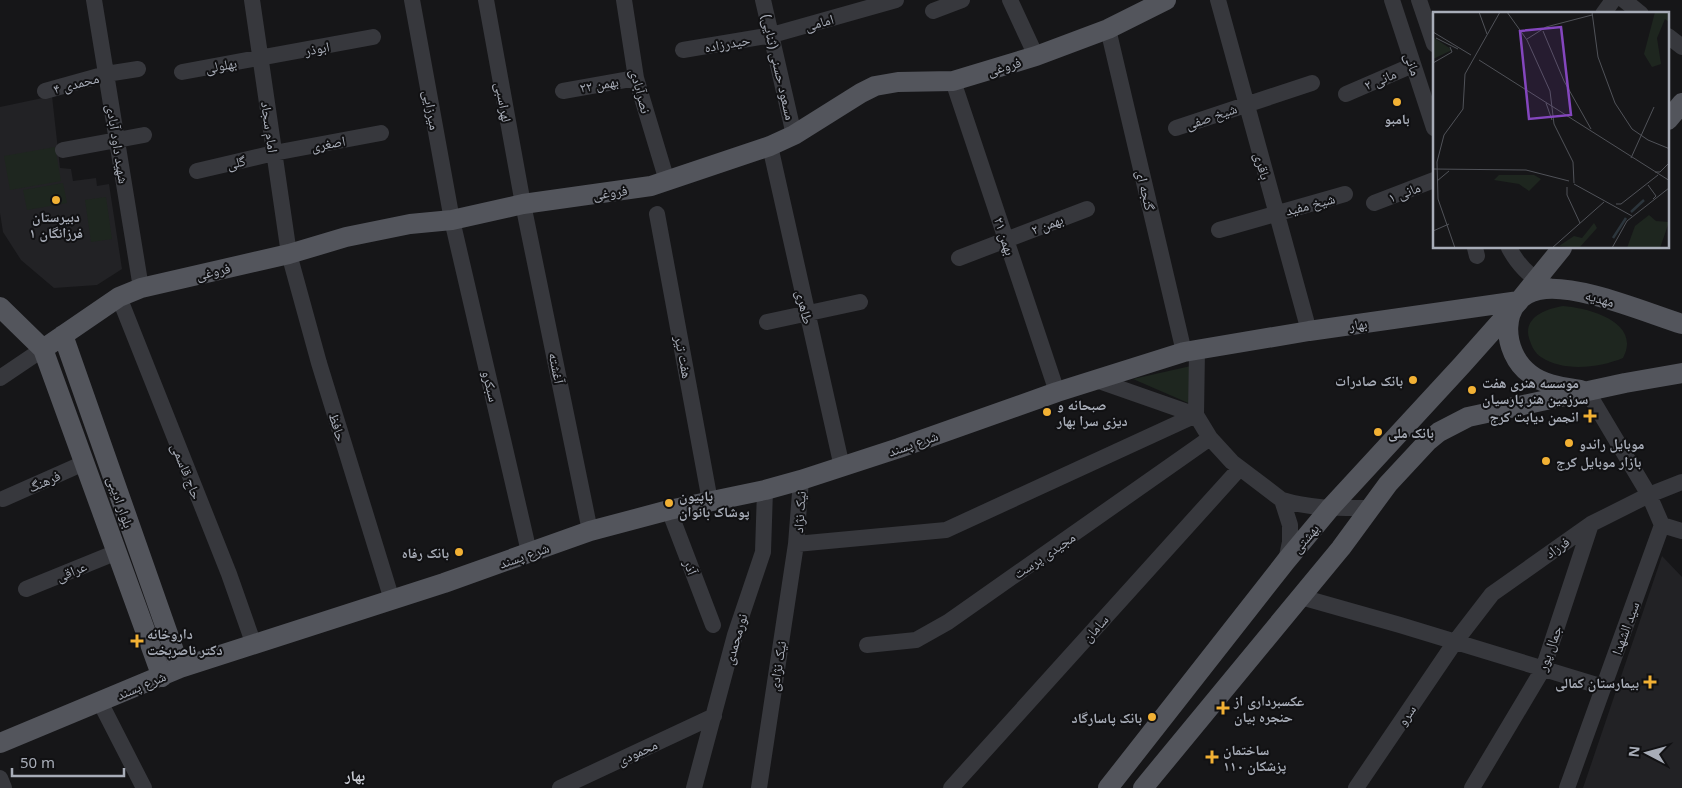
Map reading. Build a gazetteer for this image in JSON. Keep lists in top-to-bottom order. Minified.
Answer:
{"streets":{"main road":["فروغی","مهدیه","بهار","شرع پسند","بلوار ادیبی","بهشتى"],"street":["امامی","حیدرزاده","ابوذر","مانی","بهلولی","مسعود حسنی (ثنایی)","مانی ۲","محمدی ۴","۲۲ بهمن","نصرآبادی","لهراسبی","میرزایی","شیخ صفی","امام سجاد","اصغری","شهید داود آبادی","گلی","باقری","گنجه ای","مانی ۱","شیخ مفید","بهمن ۲","۲۱ بهمن","طاهری","هفت تیر","آغشته","سبکرو","حافظ","حاج قاسمی","فرهنگ","نیک نژاد","فرزاد","مجیدی پرست","آذر","عراقی","سامان","سید الشهدا","نورمحمدی","جمال پور","نیک نژادی","سرو","محمودی"]},"crossings":[["امامی","حیدرزاده"],["امامی","مسعود حسنی (ثنایی)"],["حیدرزاده","مسعود حسنی (ثنایی)"],["ابوذر","بهلولی"],["ابوذر","امام سجاد"],["مانی","مانی ۲"],["بهلولی","امام سجاد"],["فروغی","مسعود حسنی (ثنایی)"],["فروغی","نصرآبادی"],["فروغی","لهراسبی"],["فروغی","میرزایی"],["فروغی","امام سجاد"],["فروغی","شهید داود آبادی"],["فروغی","گنجه ای"],["فروغی","۲۱ بهمن"],["فروغی","طاهری"],["فروغی","آغشته"],["فروغی","سبکرو"],["فروغی","حافظ"],["فروغی","حاج قاسمی"],["فروغی","بلوار ادیبی"],["محمدی ۴","شهید داود آبادی"],["۲۲ بهمن","نصرآبادی"],["لهراسبی","آغشته"],["میرزایی","سبکرو"],["شیخ صفی","باقری"],["امام سجاد","اصغری"],["امام سجاد","گلی"],["امام سجاد","حافظ"],["اصغری","گلی"],["باقری","شیخ مفید"],["باقری","بهار"],["گنجه ای","بهار"],["بهمن ۲","۲۱ بهمن"],["۲۱ بهمن","بهار"],["۲۱ بهمن","شرع پسند"],["مهدیه","بهار"],["مهدیه","بهشتى"],["طاهری","شرع پسند"],["بهار","شرع پسند"],["بهار","بهشتى"],["هفت تیر","شرع پسند"],["آغشته","شرع پسند"],["سبکرو","شرع پسند"],["حافظ","شرع پسند"],["شرع پسند","حاج قاسمی"],["شرع پسند","بلوار ادیبی"],["شرع پسند","نیک نژاد"],["شرع پسند","آذر"],["شرع پسند","نورمحمدی"],["فرهنگ","بلوار ادیبی"],["بلوار ادیبی","عراقی"],["نیک نژاد","نیک نژادی"],["فرزاد","جمال پور"],["فرزاد","سرو"],["نورمحمدی","محمودی"]],"districts":["بهار"],"places":{"other":["بامبو","دبیرستان فرزانگان ۱","بانک صادرات","موسسه هنری هفت سرزمین هنر پارسیان","صبحانه و دیزی سرا بهار","بانک ملی","موبایل راندو","بازار موبایل کرج","پاپیون پوشاک بانوان","بانک رفاه","بانک پاسارگاد"],"health":["انجمن دیابت کرج","داروخانه دکتر ناصربخت","بیمارستان کمالی","عکسبرداری از حنجره بیان","ساختمان پزشکان ۱۱۰"]},"scale_bar":"50 m","north":"left"}
